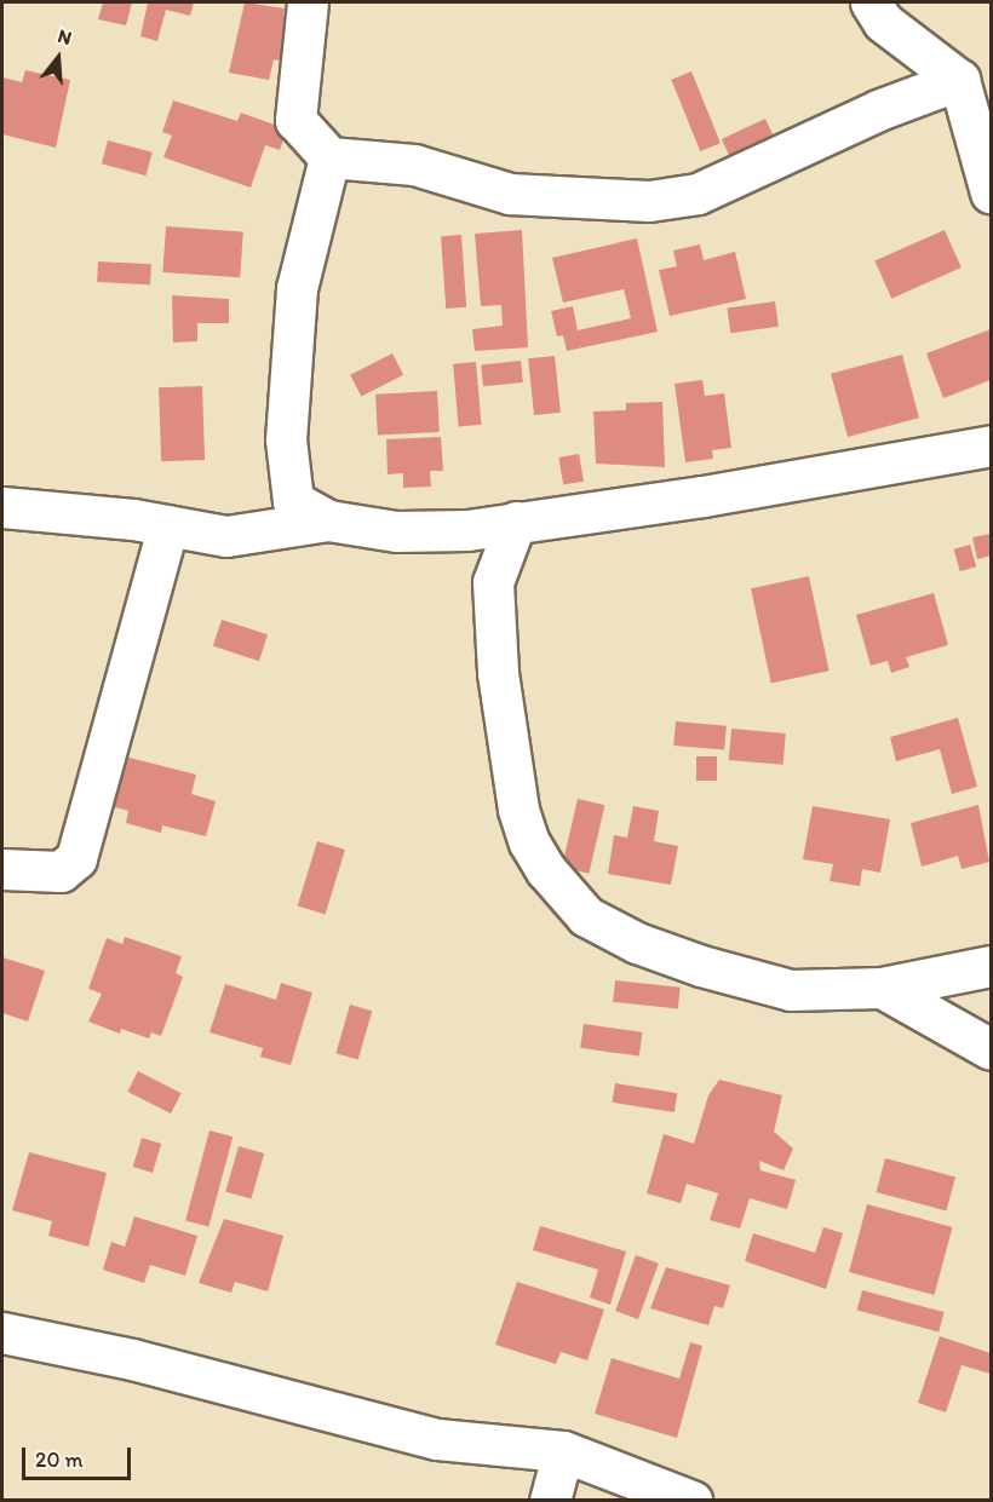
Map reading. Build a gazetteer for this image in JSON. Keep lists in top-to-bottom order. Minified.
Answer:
{"scale_bar":"20 m","north":"top"}
